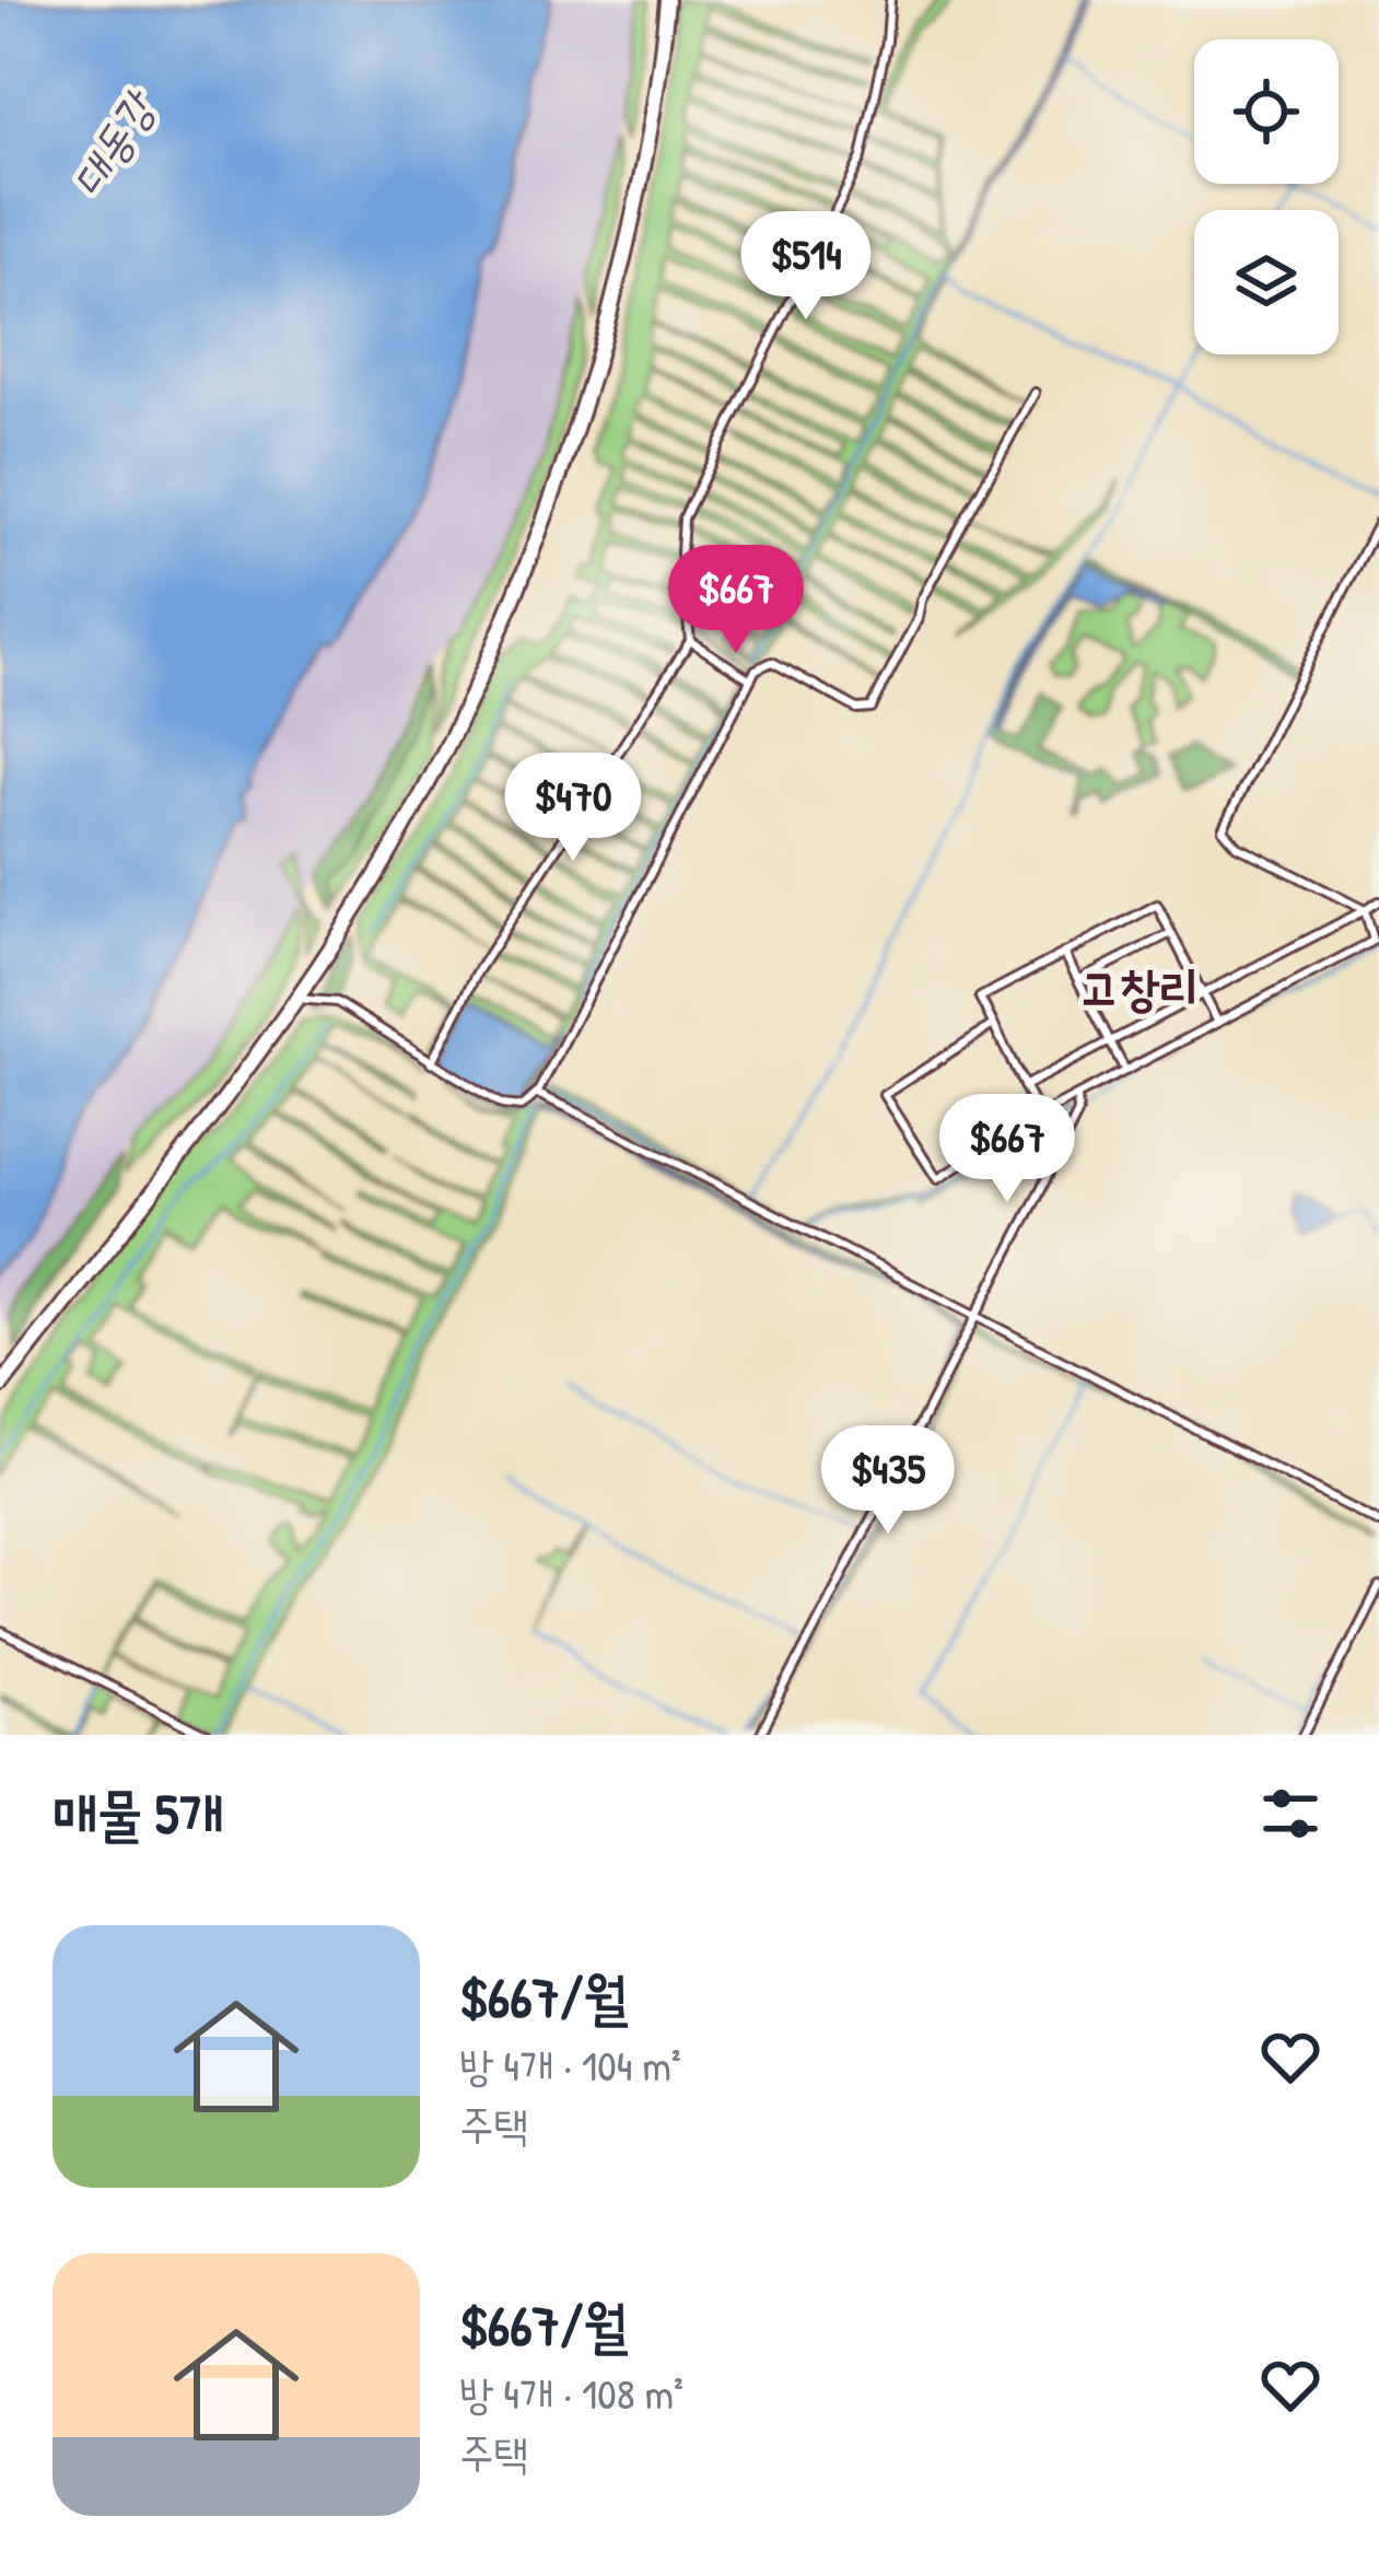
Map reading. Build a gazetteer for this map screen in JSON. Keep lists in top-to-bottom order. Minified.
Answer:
{"districts":["고창리"],"water":["대동강"],"page":{"price":["$514","$667","$470","$667","$435"],"heading":"매물 5개","list":[{"name":"$667/월","note":"방 4개 · 104 m² · 주택"},{"name":"$667/월","note":"방 4개 · 108 m² · 주택"}]}}
